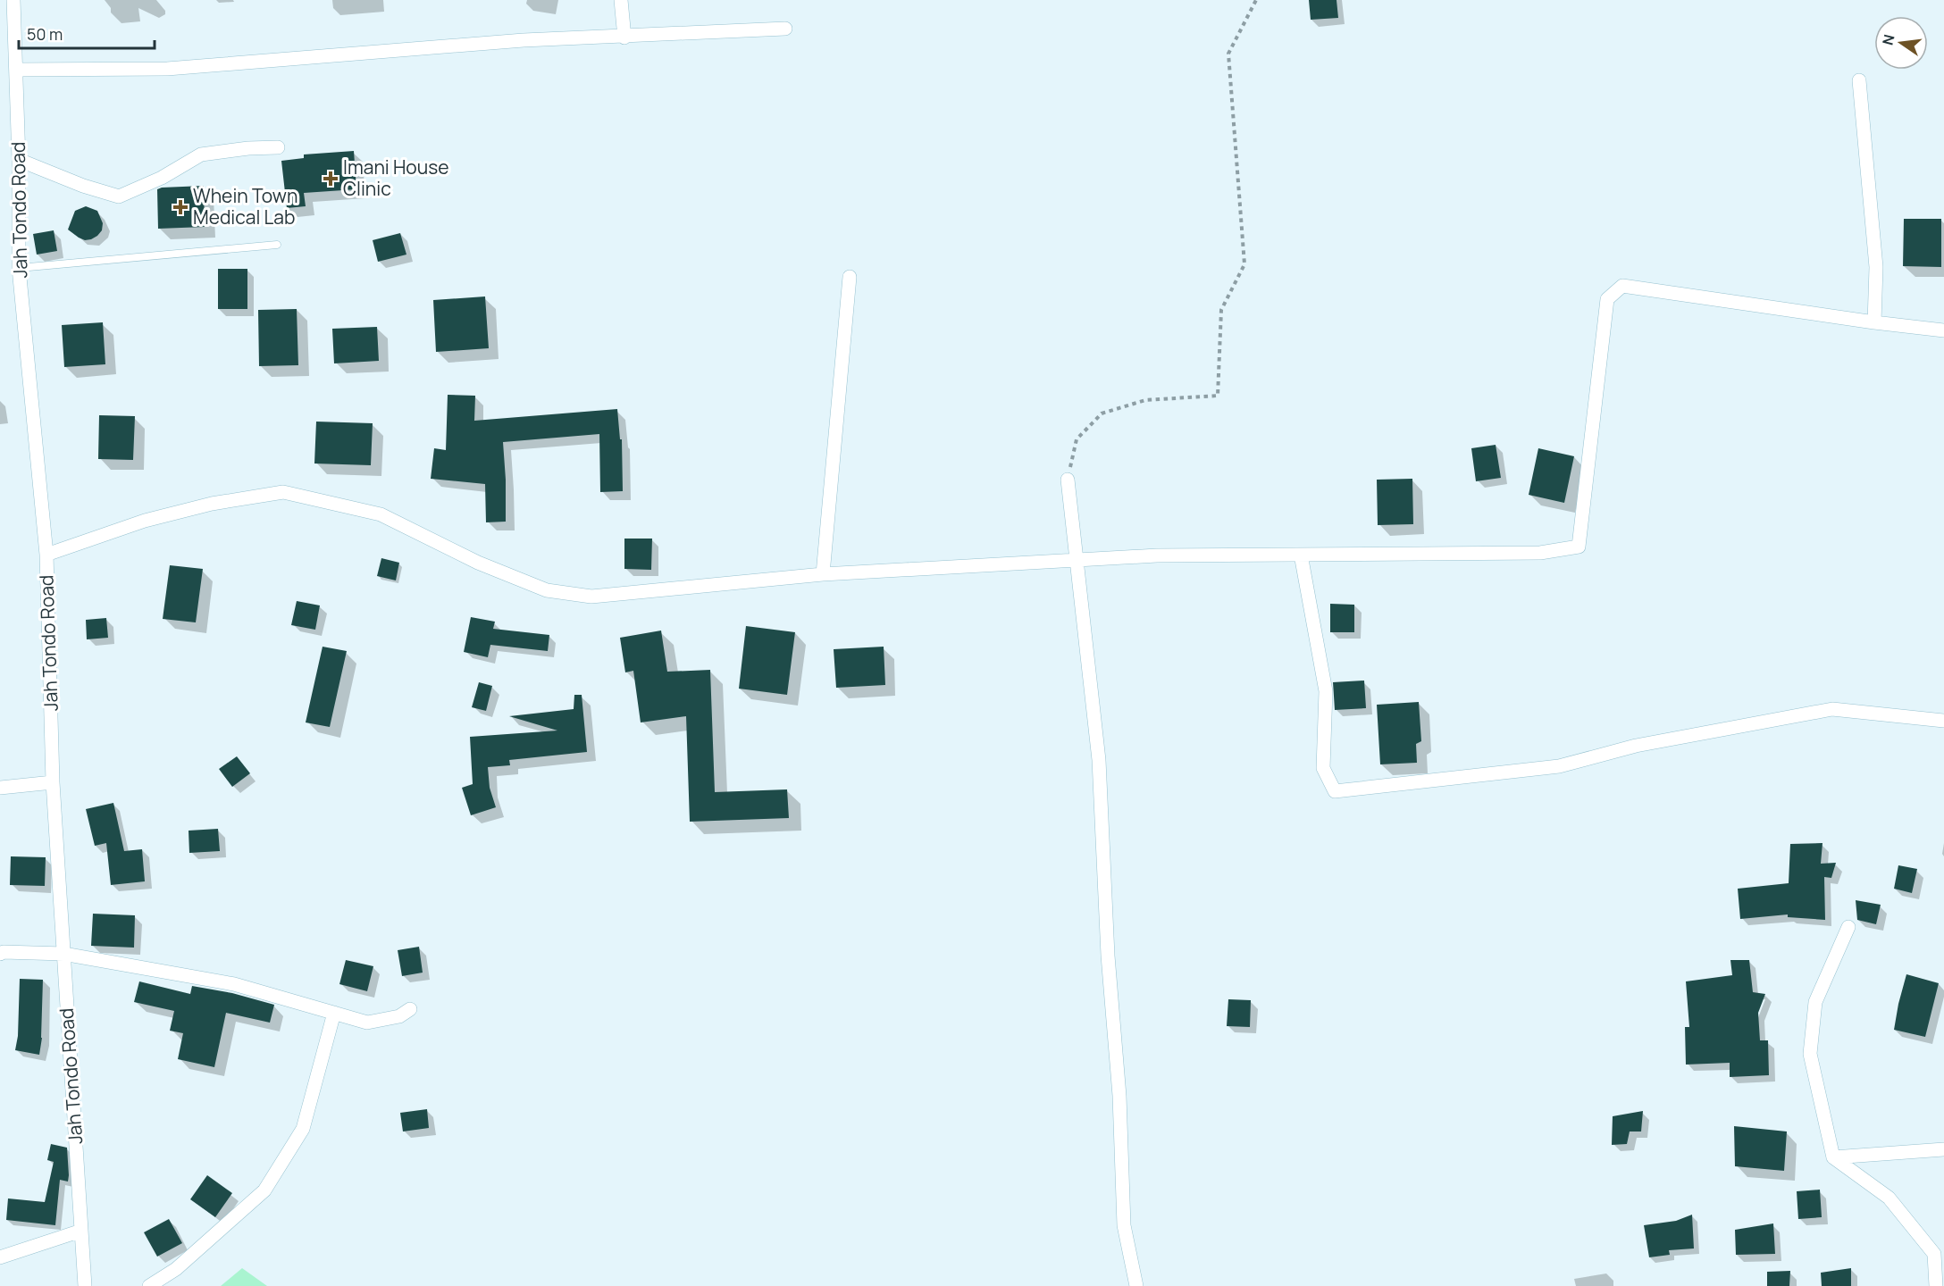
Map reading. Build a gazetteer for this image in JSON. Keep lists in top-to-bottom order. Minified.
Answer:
{"streets":{"street":["Jah Tondo Road"]},"places":{"health":["Imani House Clinic","Whein Town Medical Lab"]},"scale_bar":"50 m","north":"left"}
